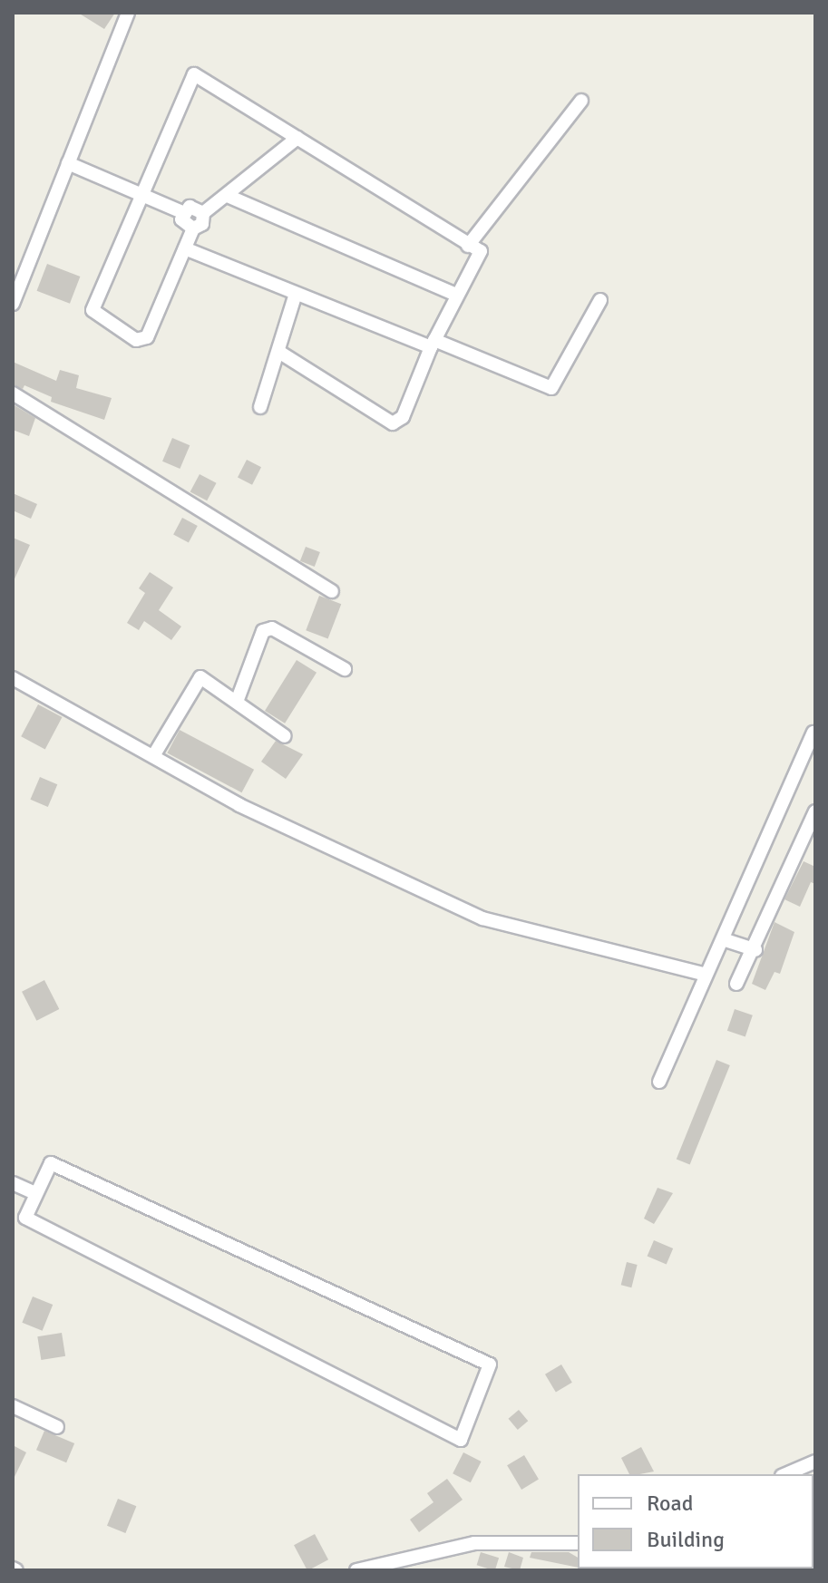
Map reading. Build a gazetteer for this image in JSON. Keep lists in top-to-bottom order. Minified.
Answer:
{"legend":["Road","Building"]}
